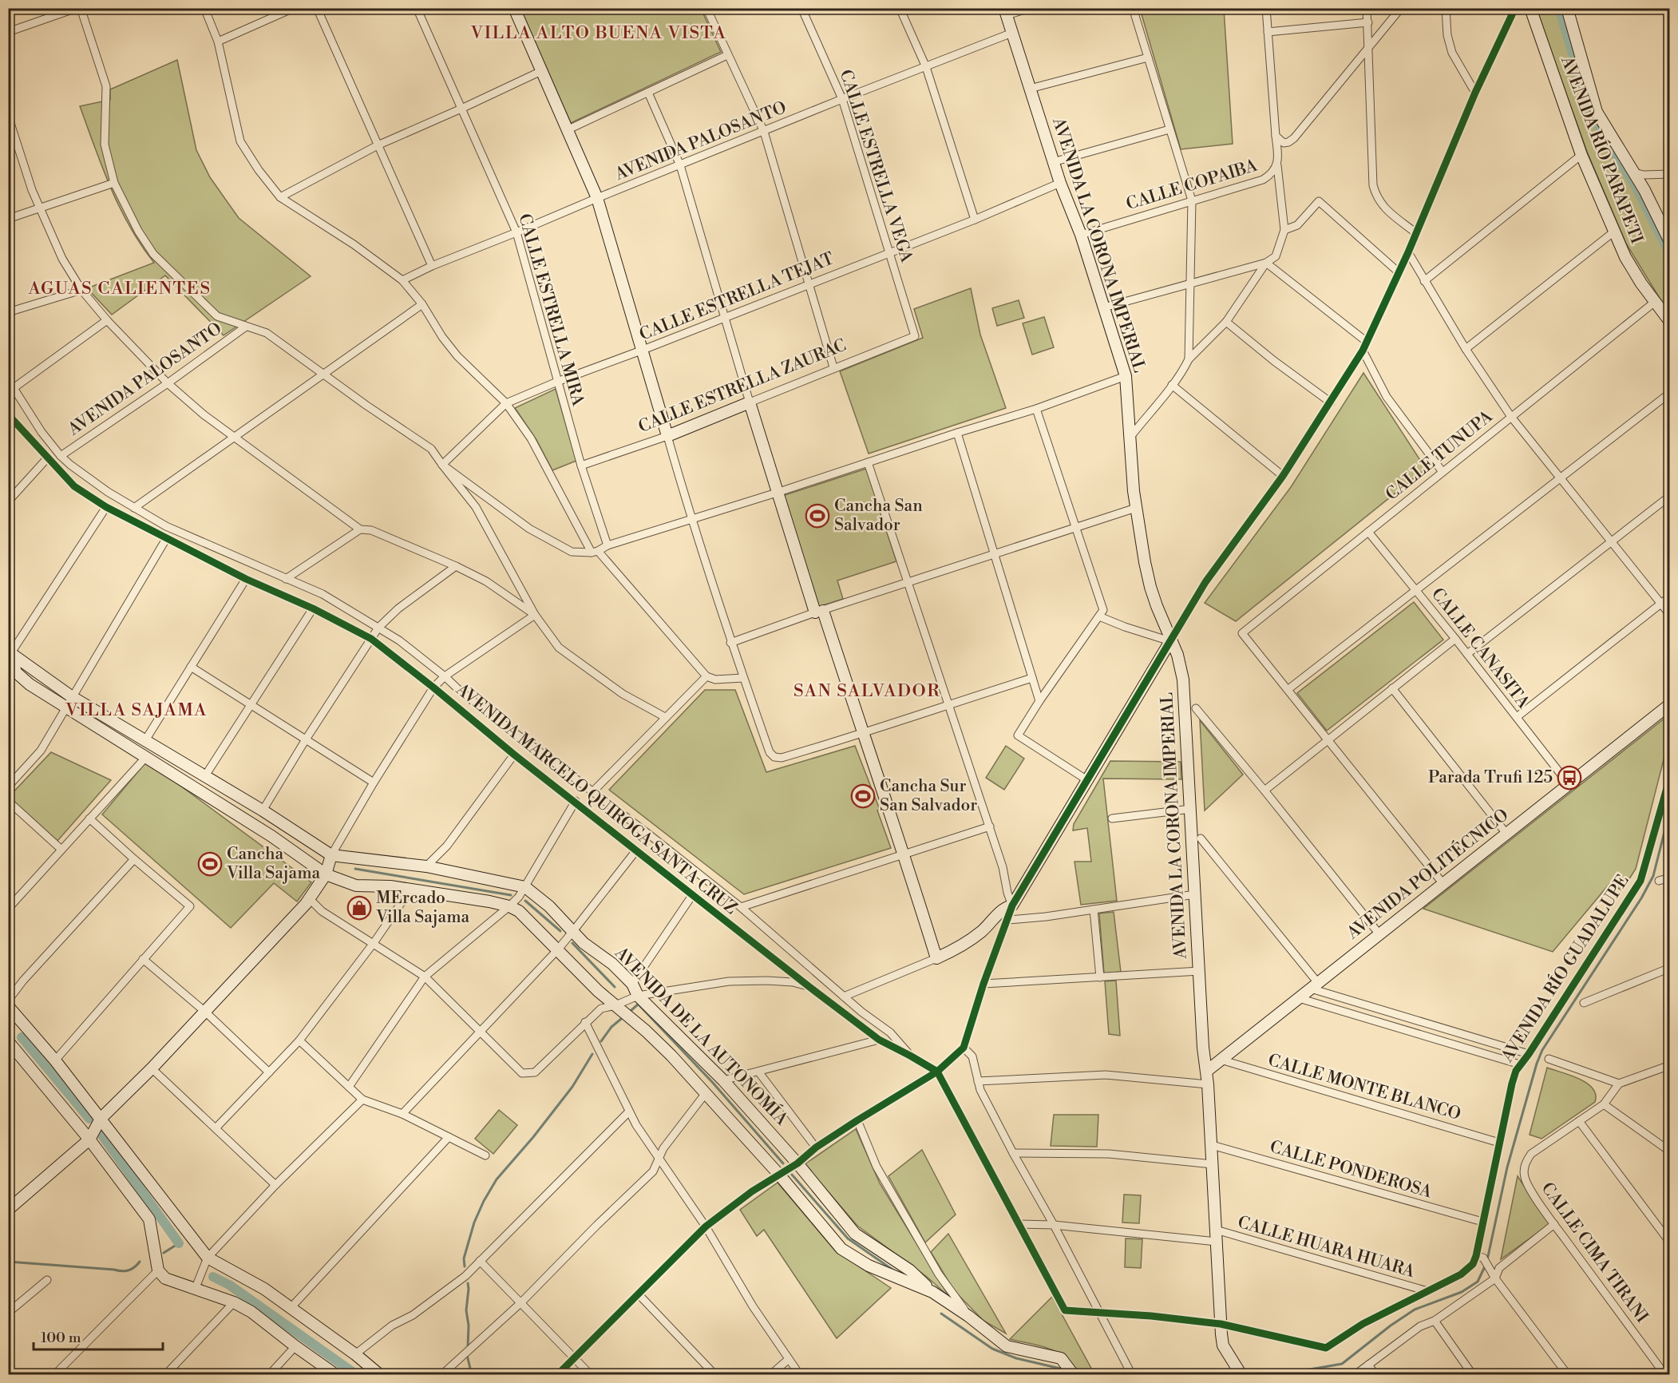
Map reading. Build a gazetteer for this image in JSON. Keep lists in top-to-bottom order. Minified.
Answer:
{"streets":{"street":["AVENIDA PALOSANTO","AVENIDA RÍO PARAPETI","CALLE ESTRELLA VEGA","CALLE COPAIBA","AVENIDA LA CORONA IMPERIAL","CALLE ESTRELLA TEJAT","CALLE ESTRELLA MIRA","CALLE ESTRELLA ZAURAC","CALLE TUNUPA","CALLE CANASITA","AVENIDA MARCELO QUIROGA SANTA CRUZ","AVENIDA POLITÉCNICO","AVENIDA RÍO GUADALUPE","AVENIDA DE LA AUTONOMÍA","CALLE MONTE BLANCO","CALLE PONDEROSA","CALLE HUARA HUARA","CALLE CIMA TIRANI"]},"crossings":[["AVENIDA PALOSANTO","CALLE ESTRELLA VEGA"],["AVENIDA PALOSANTO","AVENIDA LA CORONA IMPERIAL"],["AVENIDA PALOSANTO","CALLE ESTRELLA MIRA"],["AVENIDA PALOSANTO","AVENIDA MARCELO QUIROGA SANTA CRUZ"],["AVENIDA RÍO PARAPETI","CALLE TUNUPA"],["CALLE ESTRELLA VEGA","CALLE ESTRELLA TEJAT"],["CALLE ESTRELLA VEGA","CALLE ESTRELLA ZAURAC"],["CALLE COPAIBA","AVENIDA LA CORONA IMPERIAL"],["AVENIDA LA CORONA IMPERIAL","CALLE ESTRELLA TEJAT"],["AVENIDA LA CORONA IMPERIAL","AVENIDA POLITÉCNICO"],["AVENIDA LA CORONA IMPERIAL","AVENIDA RÍO GUADALUPE"],["AVENIDA LA CORONA IMPERIAL","CALLE PONDEROSA"],["AVENIDA LA CORONA IMPERIAL","CALLE HUARA HUARA"],["CALLE ESTRELLA TEJAT","CALLE ESTRELLA MIRA"],["CALLE ESTRELLA MIRA","CALLE ESTRELLA ZAURAC"],["CALLE TUNUPA","CALLE CANASITA"],["CALLE CANASITA","AVENIDA POLITÉCNICO"],["AVENIDA POLITÉCNICO","CALLE MONTE BLANCO"],["AVENIDA RÍO GUADALUPE","CALLE MONTE BLANCO"],["AVENIDA RÍO GUADALUPE","CALLE PONDEROSA"],["AVENIDA RÍO GUADALUPE","CALLE HUARA HUARA"]],"districts":["VILLA ALTO BUENA VISTA","AGUAS CALIENTES","SAN SALVADOR","VILLA SAJAMA"],"places":{"sports":["Cancha San Salvador","Cancha Sur San Salvador","Cancha Villa Sajama"],"bus stop":["Parada Trufi 125"],"shop":["MErcado Villa Sajama"]},"scale_bar":"100 m"}
